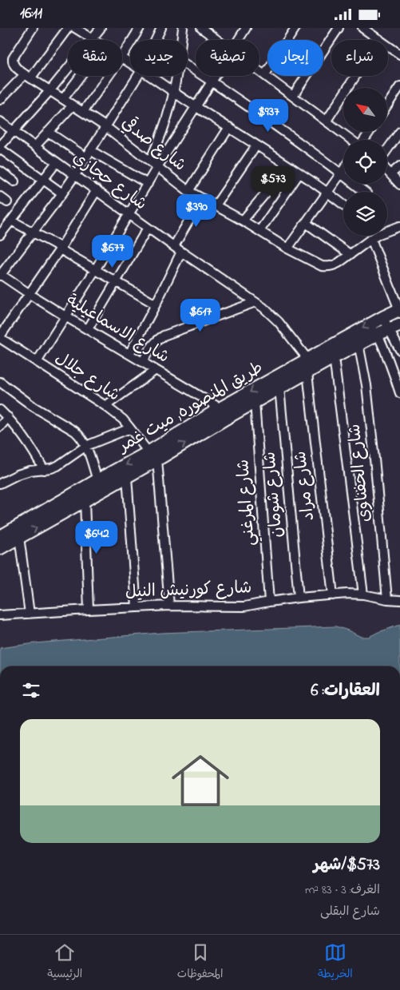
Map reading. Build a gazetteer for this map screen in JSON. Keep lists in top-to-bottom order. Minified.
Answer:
{"streets":{"main road":["طريق المنصوره, ميت غمر"],"street":["شارع صدقي","شارع حجازي","شارع الاسماعيلية","شارع جلال","شارع الحفناوى","شارع مراد","شارع شومان","شارع المرغني","شارع كورنيش النيل"]},"crossings":[["شارع حجازي","طريق المنصوره, ميت غمر"],["شارع الاسماعيلية","طريق المنصوره, ميت غمر"],["شارع جلال","طريق المنصوره, ميت غمر"],["طريق المنصوره, ميت غمر","شارع الحفناوى"],["طريق المنصوره, ميت غمر","شارع مراد"],["طريق المنصوره, ميت غمر","شارع شومان"],["طريق المنصوره, ميت غمر","شارع المرغني"],["شارع الحفناوى","شارع كورنيش النيل"],["شارع مراد","شارع كورنيش النيل"],["شارع شومان","شارع كورنيش النيل"],["شارع المرغني","شارع كورنيش النيل"]],"north":"top left","page":{"status":"16:11","chip":["شراء","إيجار","تصفية","جديد","شقة"],"price":["$937","$573","$390","$677","$617","$642"],"heading":"العقارات: 6","list":[{"name":"$573/شهر","note":"الغرف: 3 · 83 m² · شارع البقلى"}],"tabs":["الخريطة","المحفوظات","الرئيسية"]}}
